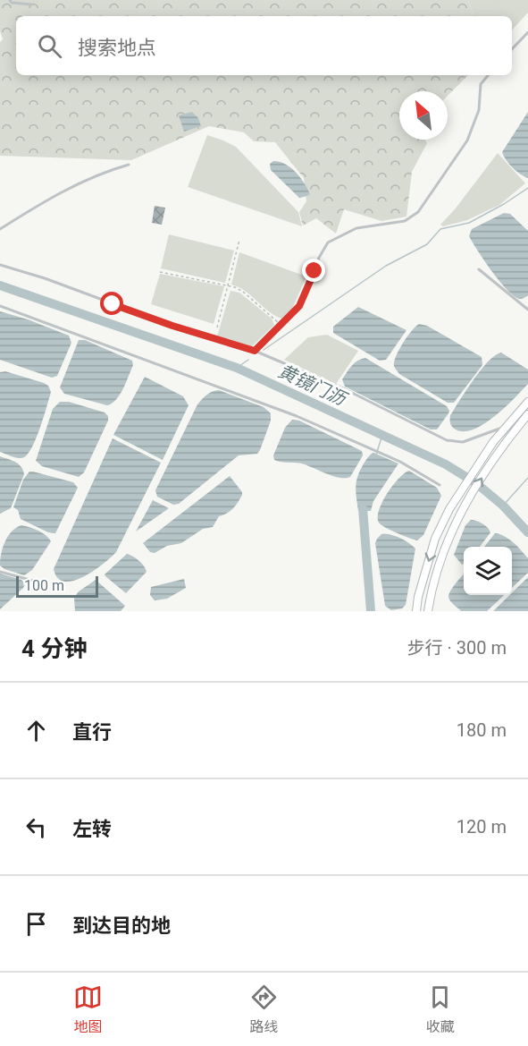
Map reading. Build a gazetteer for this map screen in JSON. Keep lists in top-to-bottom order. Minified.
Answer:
{"water":["黄镜门沥"],"scale_bar":"100 m","north":"top left","page":{"search":"搜索地点","scale":"100 m","heading":["4 分钟","步行 · 300 m"],"list":[["直行","180 m"],["左转","120 m"],"到达目的地"],"nav":["地图","路线","收藏"]}}
